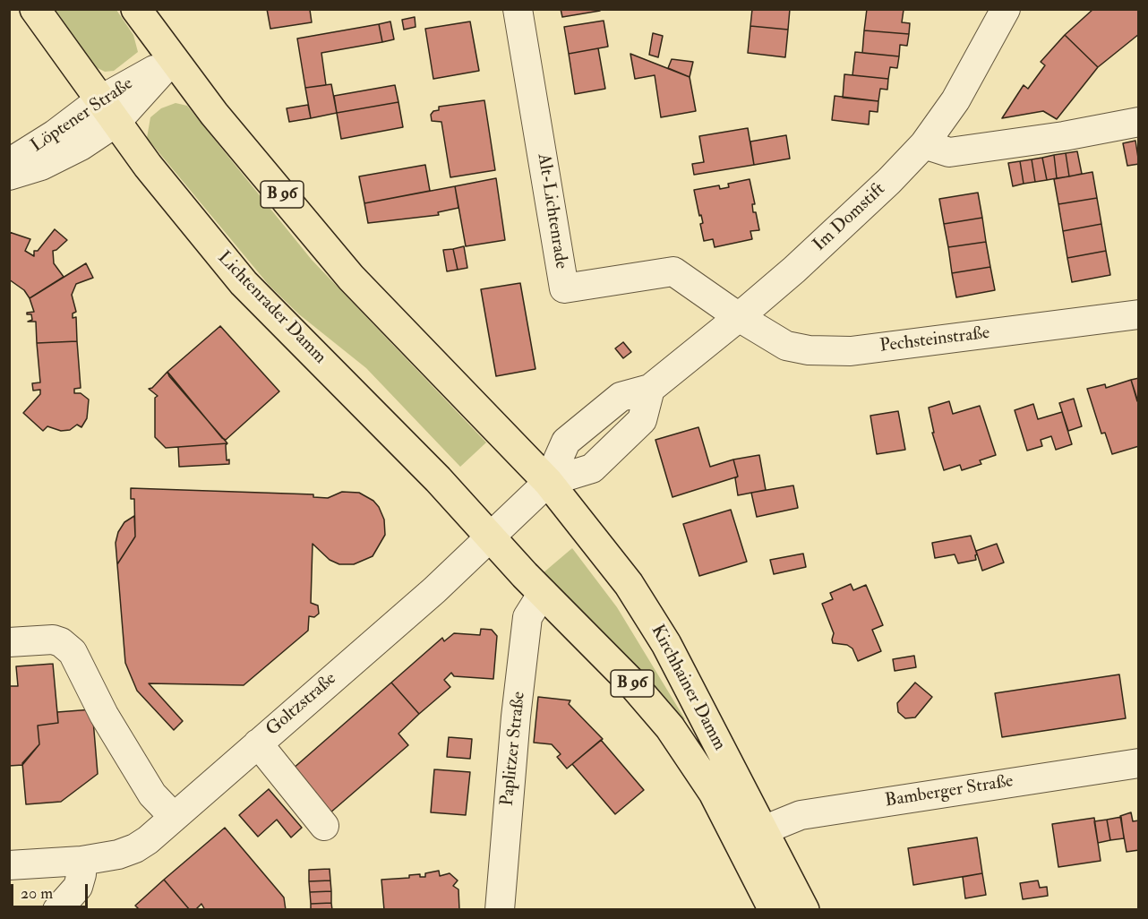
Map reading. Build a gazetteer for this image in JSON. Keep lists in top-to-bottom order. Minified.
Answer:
{"streets":{"main road":["B 96","Lichtenrader Damm","Kirchhainer Damm"],"street":["Löptener Straße","Alt-Lichtenrade","Im Domstift","Pechsteinstraße","Goltzstraße","Paplitzer Straße","Bamberger Straße"]},"crossings":[["Löptener Straße","B 96"],["Löptener Straße","Lichtenrader Damm"],["B 96","Im Domstift"],["B 96","Kirchhainer Damm"],["B 96","Goltzstraße"],["Alt-Lichtenrade","Im Domstift"],["Alt-Lichtenrade","Pechsteinstraße"],["Im Domstift","Pechsteinstraße"],["Im Domstift","Kirchhainer Damm"],["Im Domstift","Goltzstraße"],["Lichtenrader Damm","Kirchhainer Damm"],["Lichtenrader Damm","Goltzstraße"],["Kirchhainer Damm","Goltzstraße"],["Kirchhainer Damm","Paplitzer Straße"],["Kirchhainer Damm","Bamberger Straße"]],"scale_bar":"20 m"}
